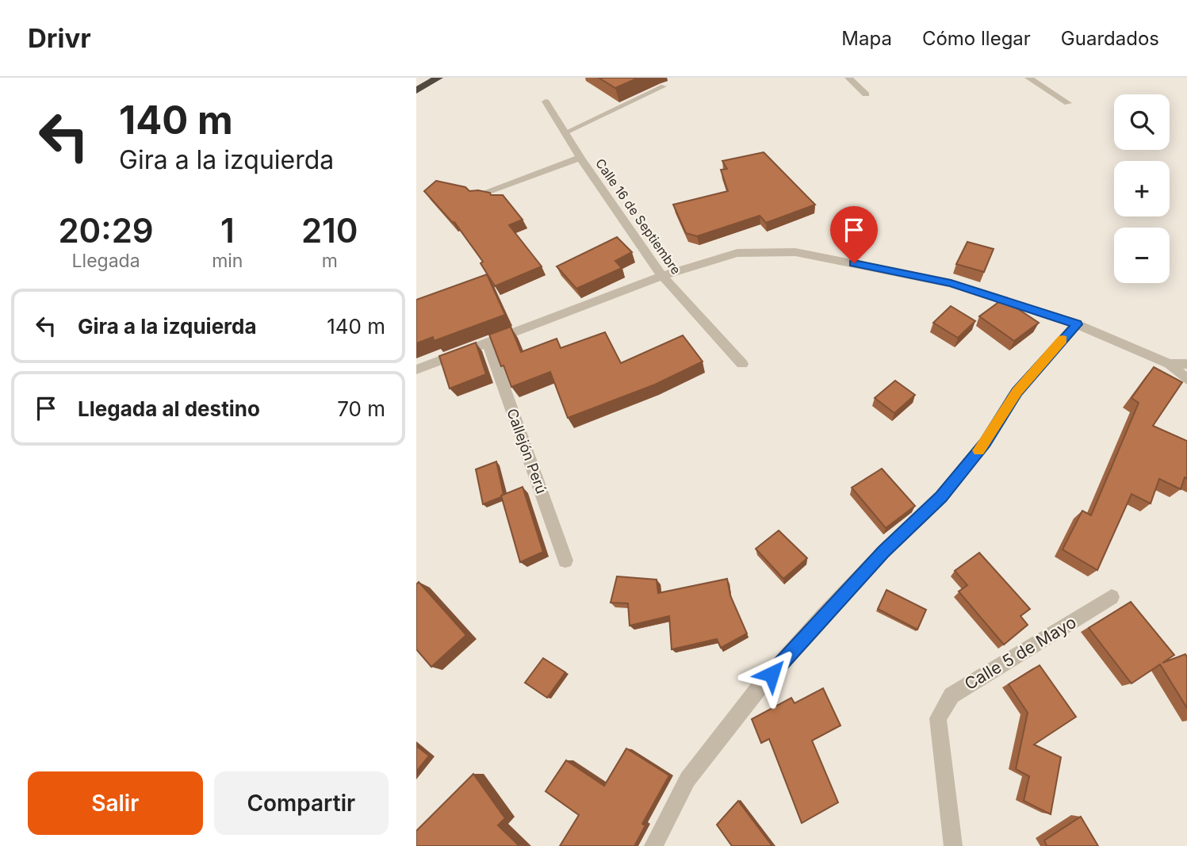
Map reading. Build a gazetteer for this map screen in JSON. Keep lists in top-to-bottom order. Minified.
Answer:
{"streets":{"street":["Calle 16 de Septiembre","Callejón Perú","Calle 5 de Mayo"]},"page":{"header":"Drivr","nav":["Mapa","Cómo llegar","Guardados"],"turn":["140 m","Gira a la izquierda"],"map_buttons":["+","−"],"eta":["20:29","Llegada","1","min","210","m"],"list":[{"name":"Gira a la izquierda","value":"140 m"},{"name":"Llegada al destino","value":"70 m"}],"buttons":["Salir","Compartir"]}}
